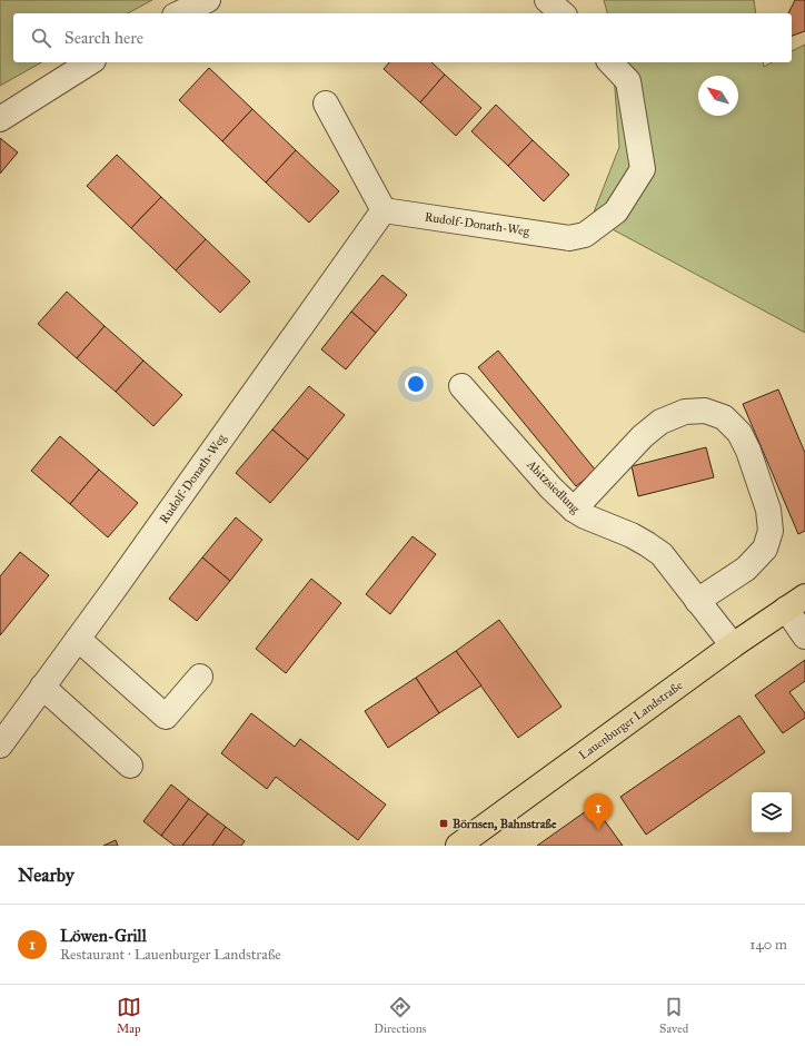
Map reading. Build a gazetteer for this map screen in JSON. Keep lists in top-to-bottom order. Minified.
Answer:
{"streets":{"main road":["Lauenburger Landstraße"],"street":["Rudolf-Donath-Weg","Abitzsiedlung"]},"crossings":[["Abitzsiedlung","Lauenburger Landstraße"]],"places":{"transit":["Börnsen, Bahnstraße"]},"north":"top left","page":{"search":"Search here","pins":"1","heading":"Nearby","list":[{"mark":"1","name":"Löwen-Grill","note":"Restaurant · Lauenburger Landstraße","value":"140 m"}],"nav":["Map","Directions","Saved"]}}
